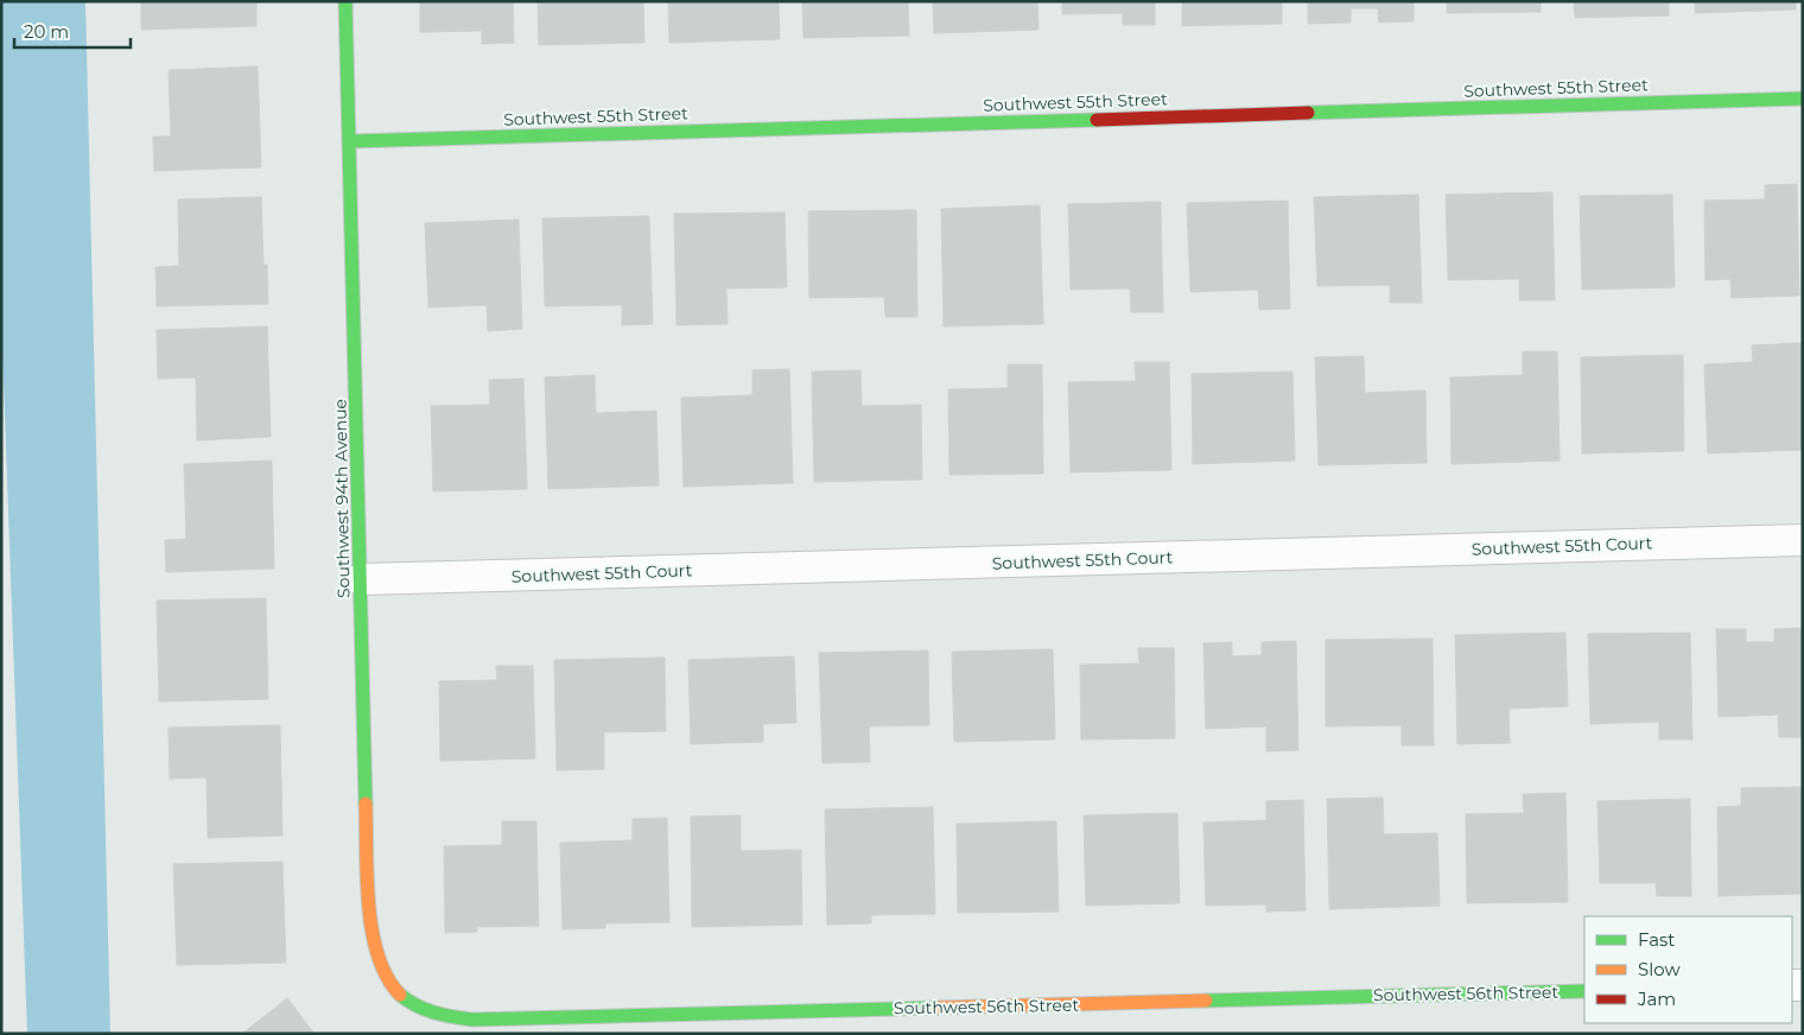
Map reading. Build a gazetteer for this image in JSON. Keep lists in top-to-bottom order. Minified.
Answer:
{"streets":{"street":["Southwest 55th Street","Southwest 94th Avenue","Southwest 55th Court","Southwest 56th Street"]},"crossings":[["Southwest 55th Street","Southwest 94th Avenue"],["Southwest 94th Avenue","Southwest 55th Court"],["Southwest 94th Avenue","Southwest 56th Street"]],"legend":["Fast","Slow","Jam"],"scale_bar":"20 m"}
